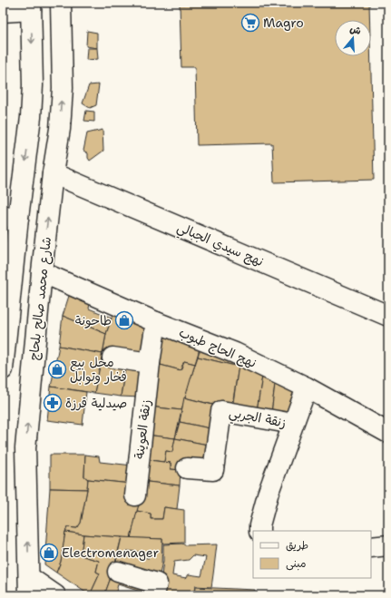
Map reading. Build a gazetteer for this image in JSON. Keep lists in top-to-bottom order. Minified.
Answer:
{"streets":{"street":["نهج سيدي الجبالي","شارع محمد صالح بلحاج","نهج الحاج طبوب","زنقة الجربي","زنقة العوينة"]},"crossings":[["نهج سيدي الجبالي","شارع محمد صالح بلحاج"],["شارع محمد صالح بلحاج","نهج الحاج طبوب"],["نهج الحاج طبوب","زنقة الجربي"],["نهج الحاج طبوب","زنقة العوينة"]],"places":{"supermarket":["Magro"],"shop":["طاحونة","محل بيع فخار وتوابل","Electromenager"],"pharmacy":["صيدلية قرزة"]},"legend":["طريق","مبنى"],"north":"top"}
